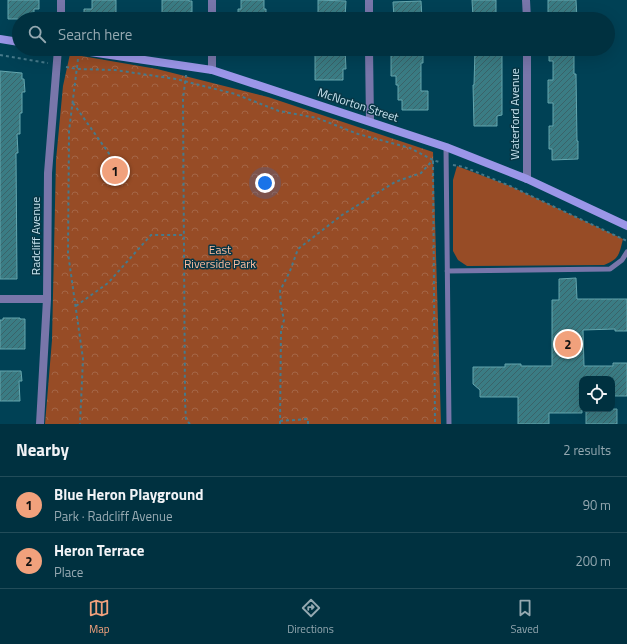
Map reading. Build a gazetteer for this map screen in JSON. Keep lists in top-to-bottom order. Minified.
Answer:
{"streets":{"street":["McNorton Street","Waterford Avenue","Radcliff Avenue"]},"crossings":[["McNorton Street","Waterford Avenue"]],"parks":["East Riverside Park"],"page":{"search":"Search here","pins":["1","2"],"heading":["Nearby","2 results"],"list":[{"mark":"1","name":"Blue Heron Playground","note":"Park · Radcliff Avenue","value":"90 m"},{"mark":"2","name":"Heron Terrace","note":"Place","value":"200 m"}],"nav":["Map","Directions","Saved"]}}
